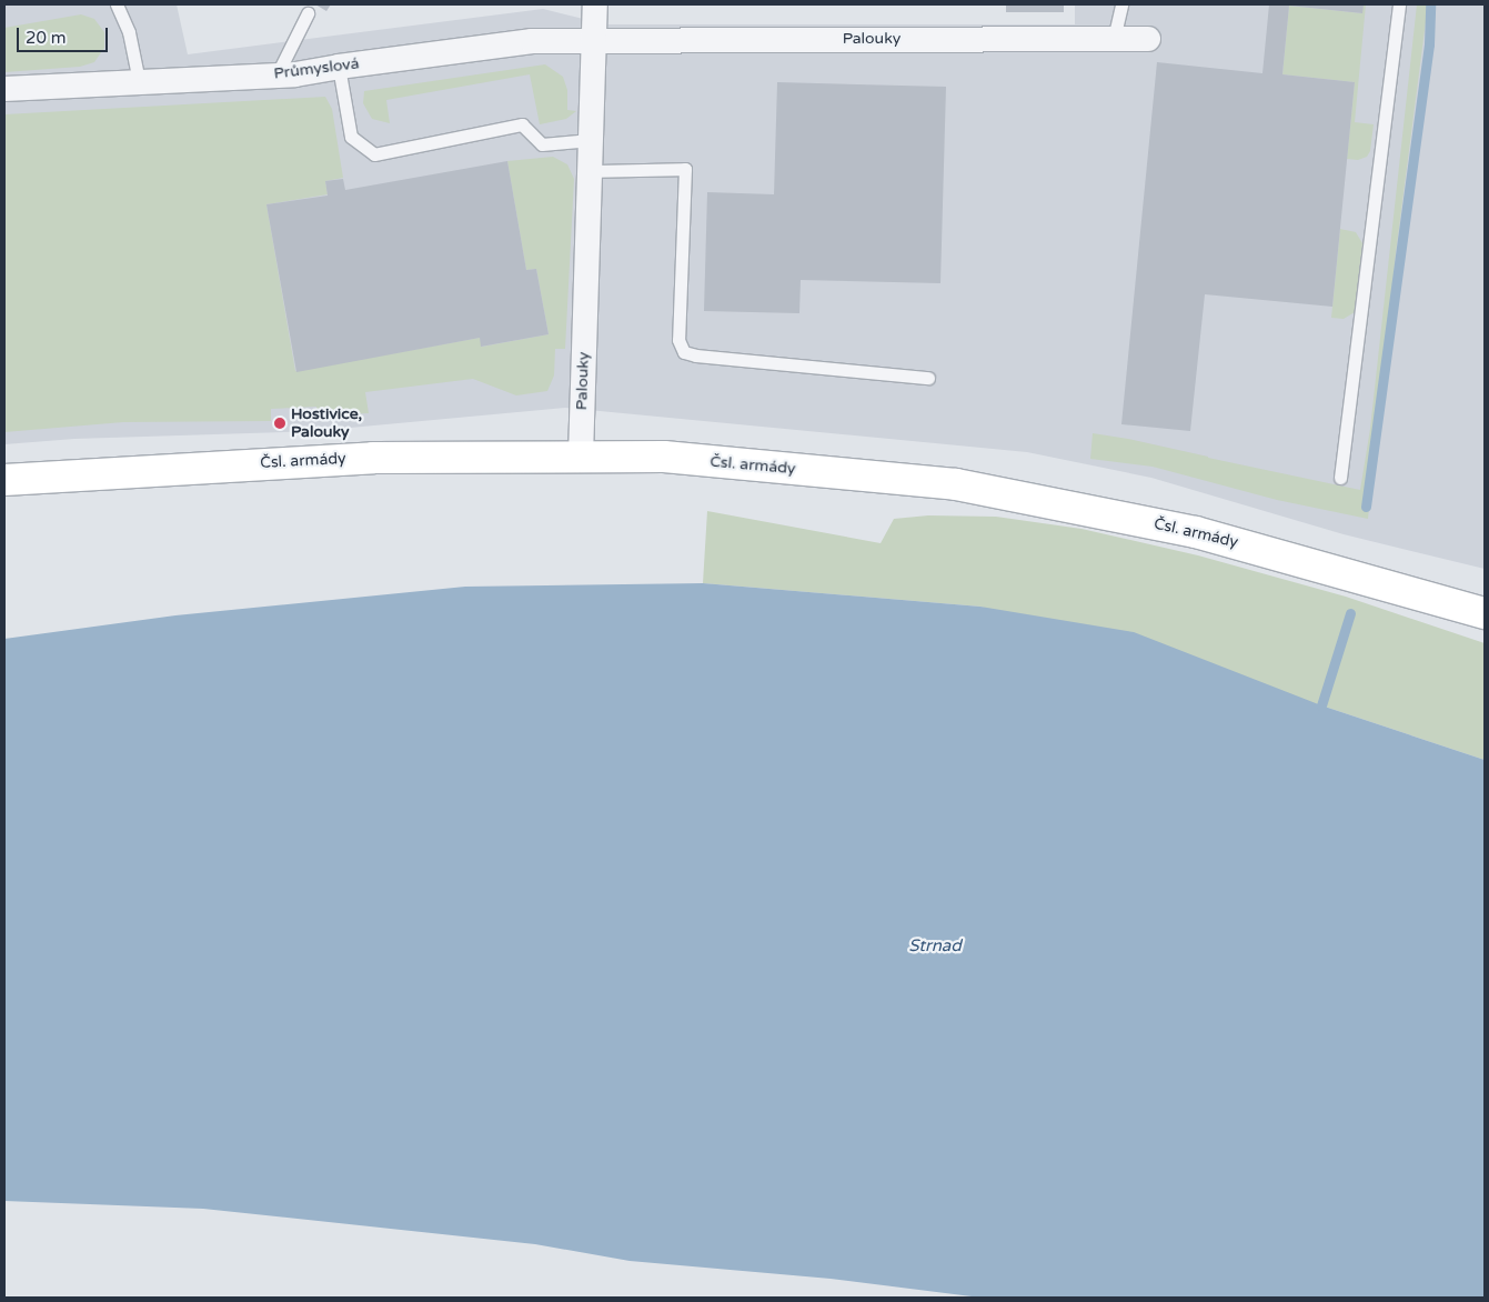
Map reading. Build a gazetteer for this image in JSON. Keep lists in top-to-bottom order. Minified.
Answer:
{"streets":{"main road":["Čsl. armády"],"street":["Palouky","Průmyslová"]},"crossings":[["Palouky","Průmyslová"],["Palouky","Čsl. armády"]],"water":["Strnad"],"places":["Hostivice, Palouky"],"scale_bar":"20 m"}
